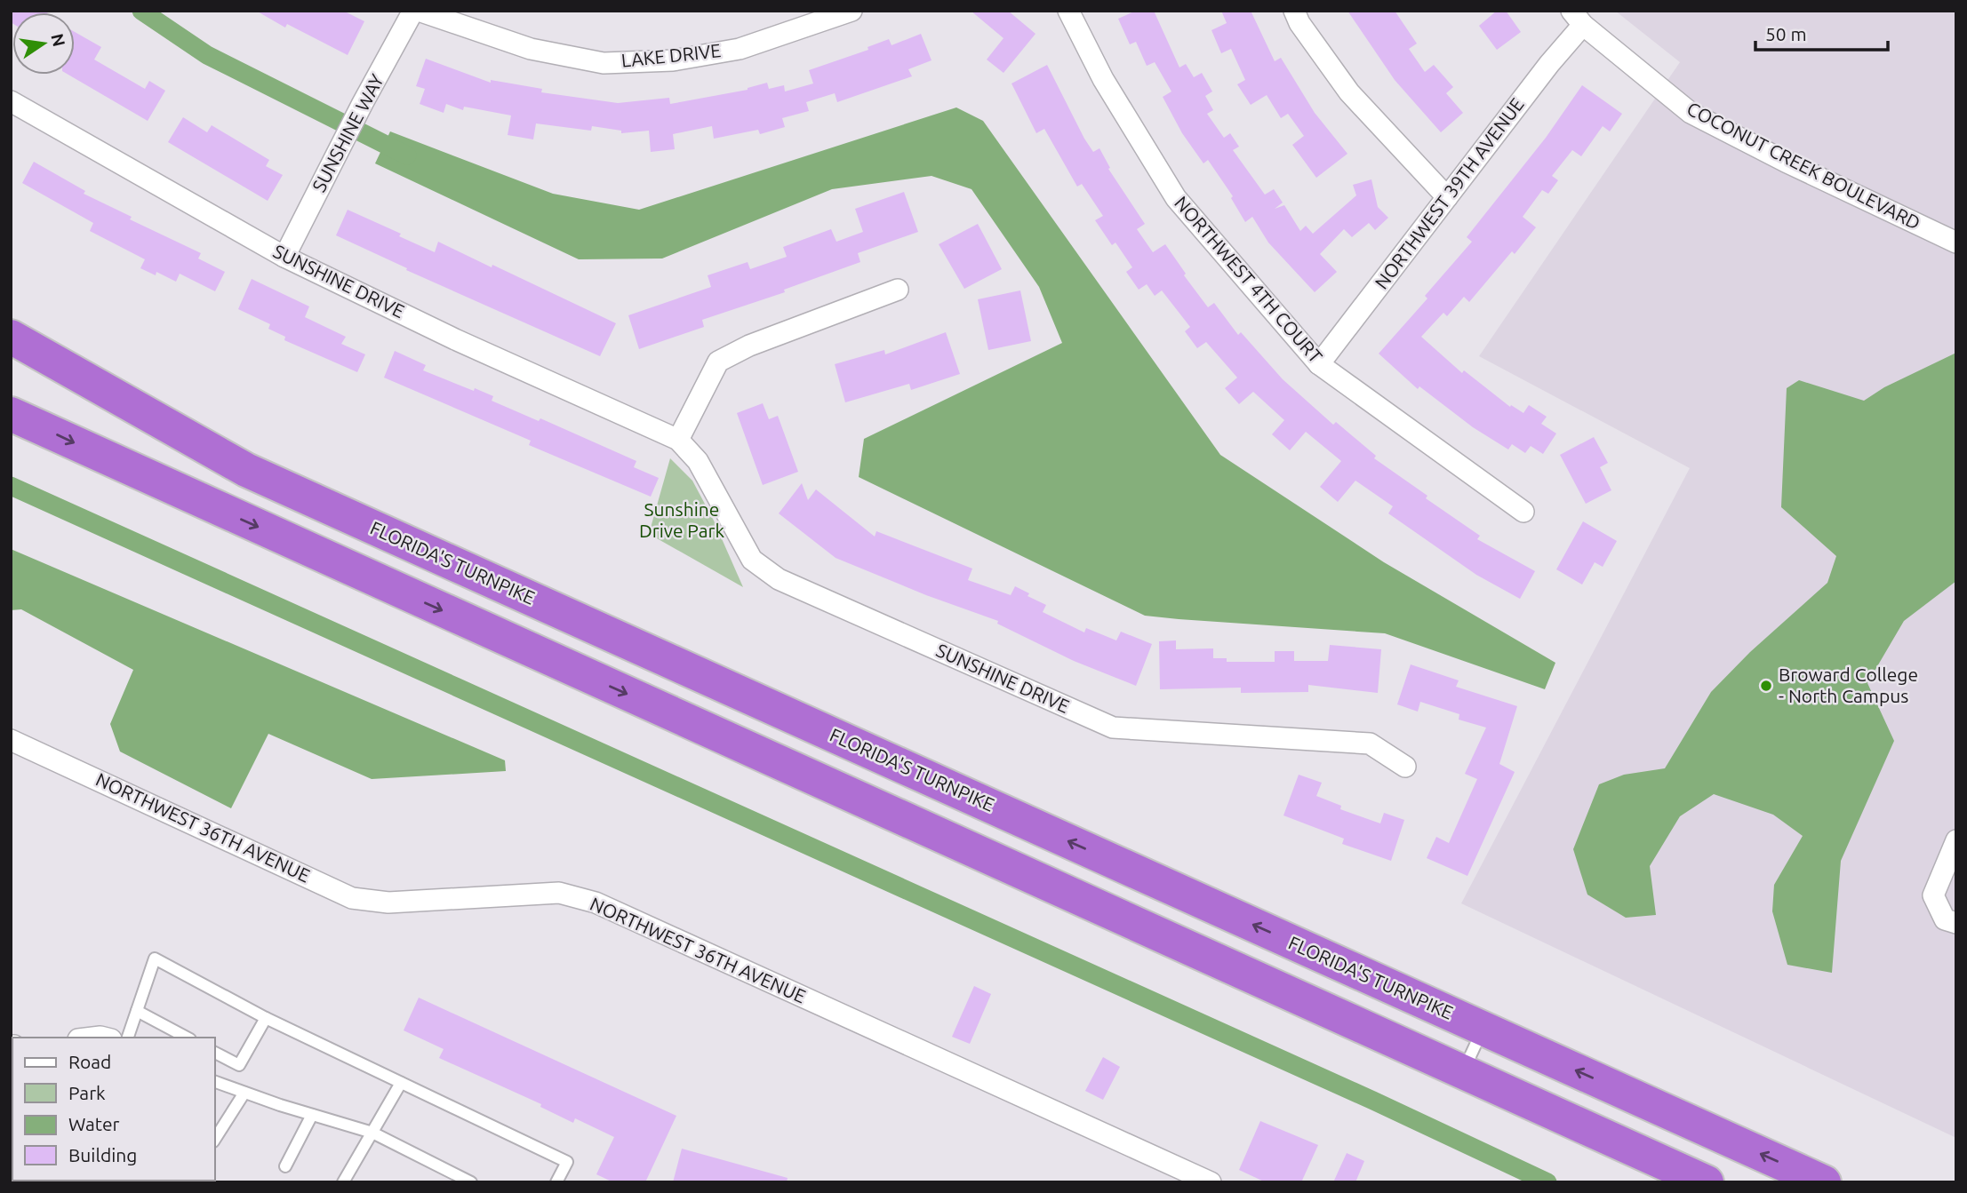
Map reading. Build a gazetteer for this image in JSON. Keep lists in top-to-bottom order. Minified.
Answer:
{"streets":{"highway":["FLORIDA'S TURNPIKE"],"street":["LAKE DRIVE","SUNSHINE WAY","COCONUT CREEK BOULEVARD","NORTHWEST 39TH AVENUE","NORTHWEST 4TH COURT","SUNSHINE DRIVE","NORTHWEST 36TH AVENUE"]},"crossings":[["LAKE DRIVE","SUNSHINE WAY"],["SUNSHINE WAY","SUNSHINE DRIVE"],["COCONUT CREEK BOULEVARD","NORTHWEST 39TH AVENUE"],["NORTHWEST 39TH AVENUE","NORTHWEST 4TH COURT"]],"parks":["Sunshine Drive Park"],"places":["Broward College - North Campus"],"legend":["Road","Park","Water","Building"],"scale_bar":"50 m","north":"right"}
